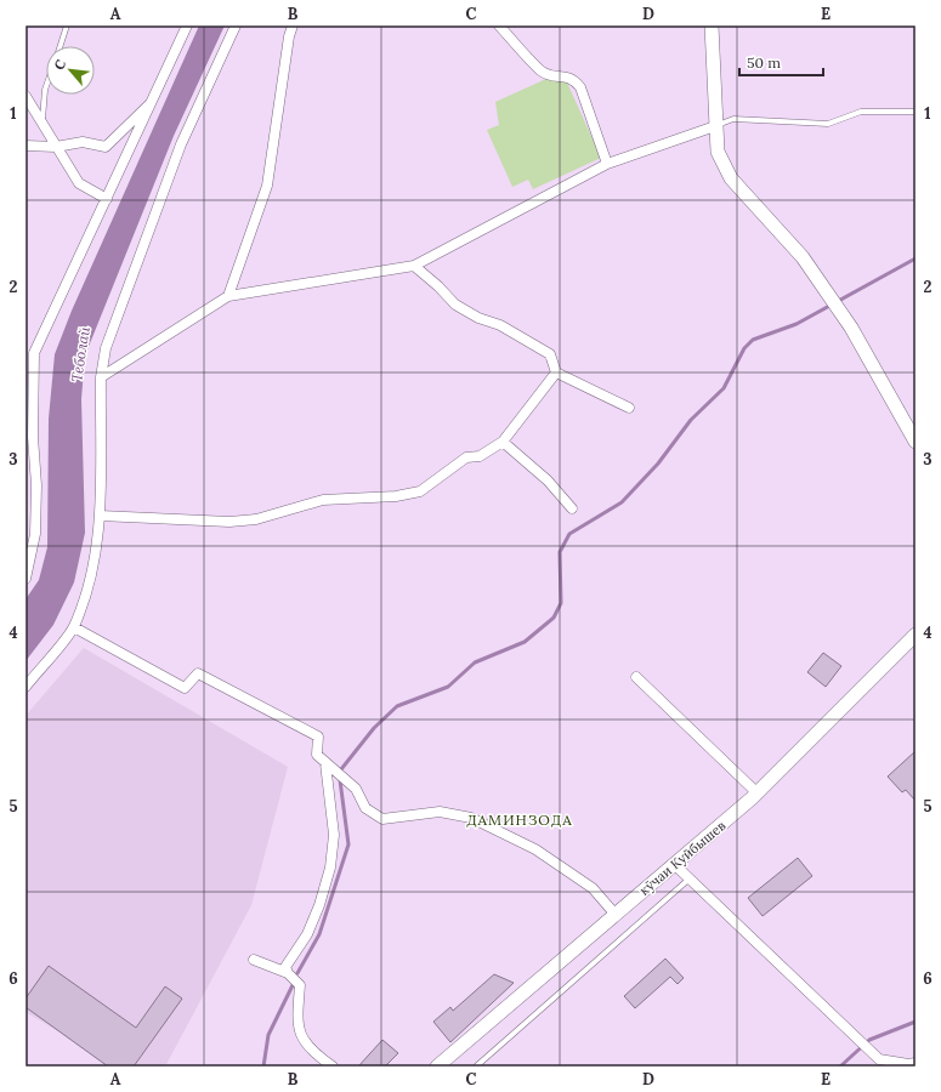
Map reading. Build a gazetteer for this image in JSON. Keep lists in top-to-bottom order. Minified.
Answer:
{"streets":{"main road":["кӯчаи Куйбышев"]},"districts":["ДАМИНЗОДА"],"water":["Теболай"],"scale_bar":"50 m","north":"top left","grid":{"columns":["A","B","C","D","E"],"rows":["1","2","3","4","5","6"]}}
